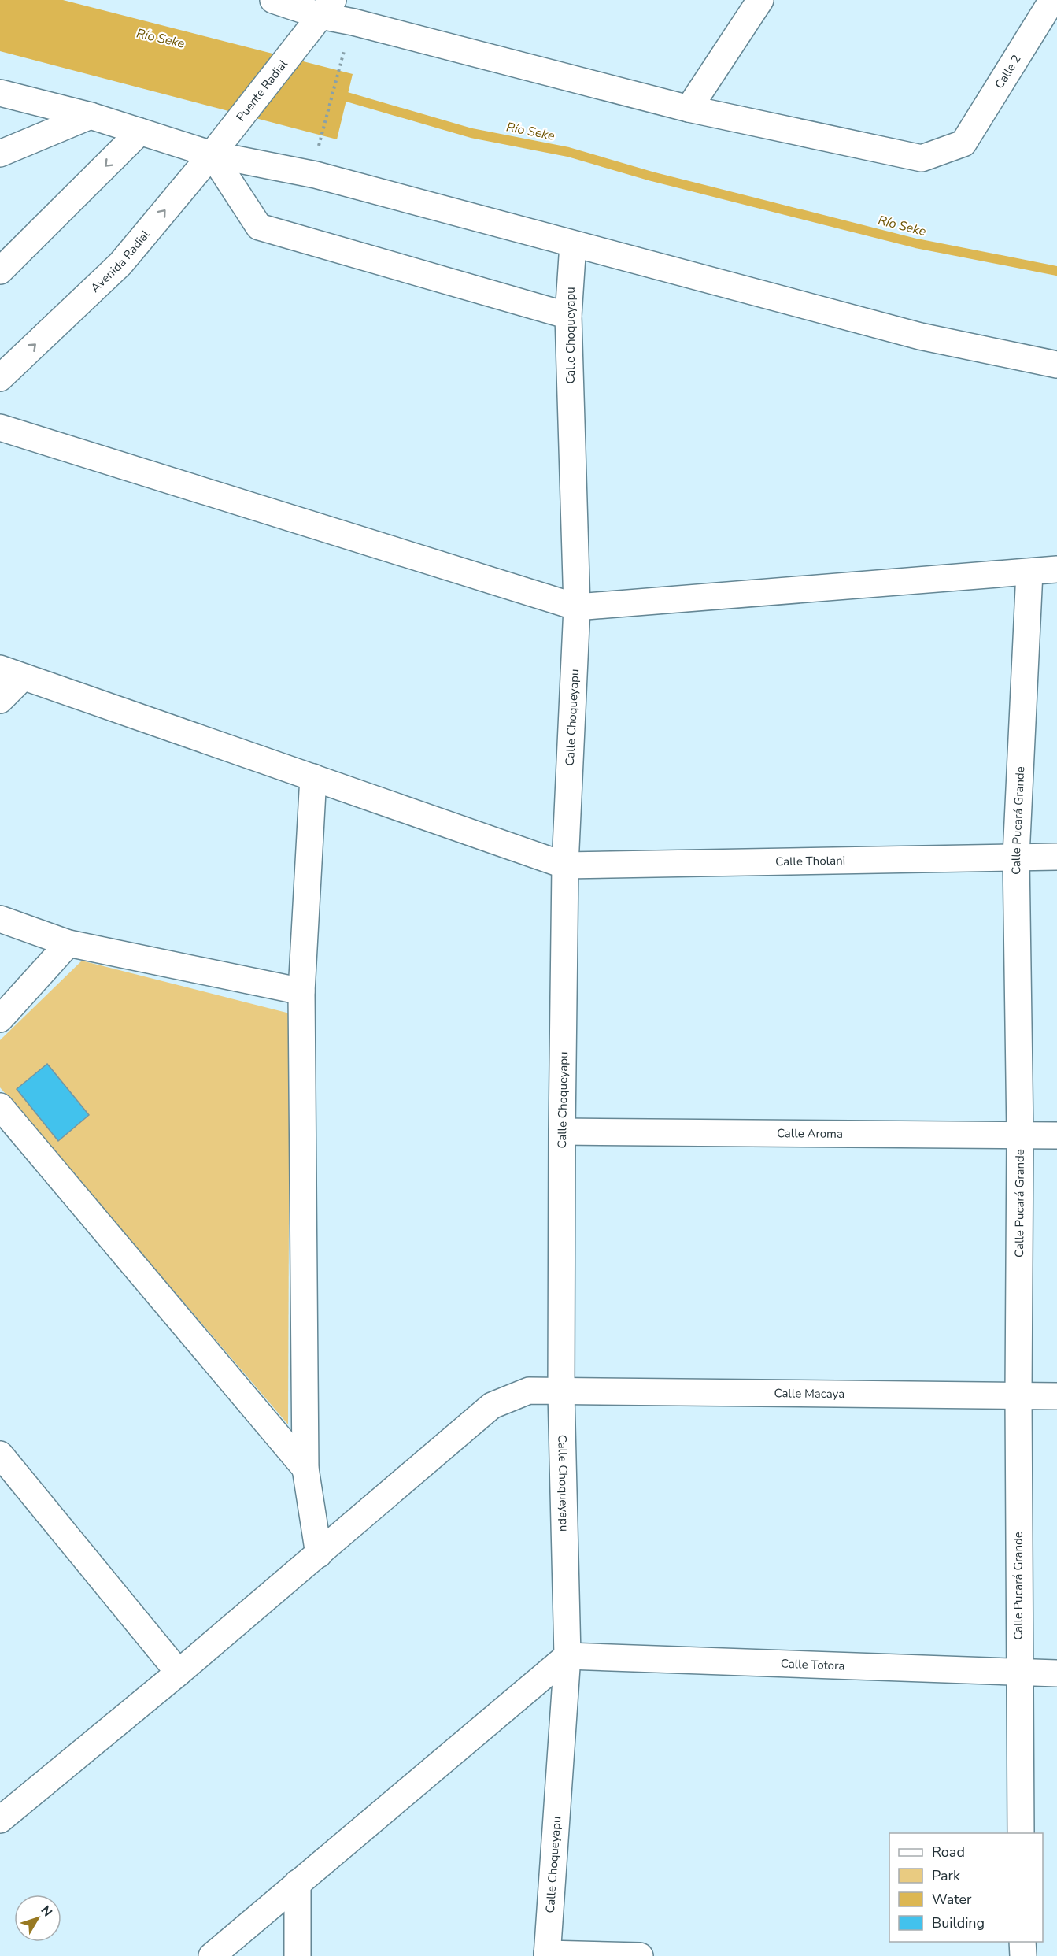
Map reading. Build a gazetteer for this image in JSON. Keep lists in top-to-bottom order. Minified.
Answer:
{"streets":{"street":["Calle 2","Puente Radial","Avenida Radial","Calle Choqueyapu","Calle Pucará Grande","Calle Tholani","Calle Aroma","Calle Macaya","Calle Totora"]},"crossings":[["Puente Radial","Avenida Radial"],["Calle Choqueyapu","Calle Tholani"],["Calle Choqueyapu","Calle Aroma"],["Calle Choqueyapu","Calle Macaya"],["Calle Choqueyapu","Calle Totora"],["Calle Pucará Grande","Calle Tholani"],["Calle Pucará Grande","Calle Aroma"],["Calle Pucará Grande","Calle Macaya"],["Calle Pucará Grande","Calle Totora"]],"water":["Río Seke"],"legend":["Road","Park","Water","Building"],"north":"top right"}
